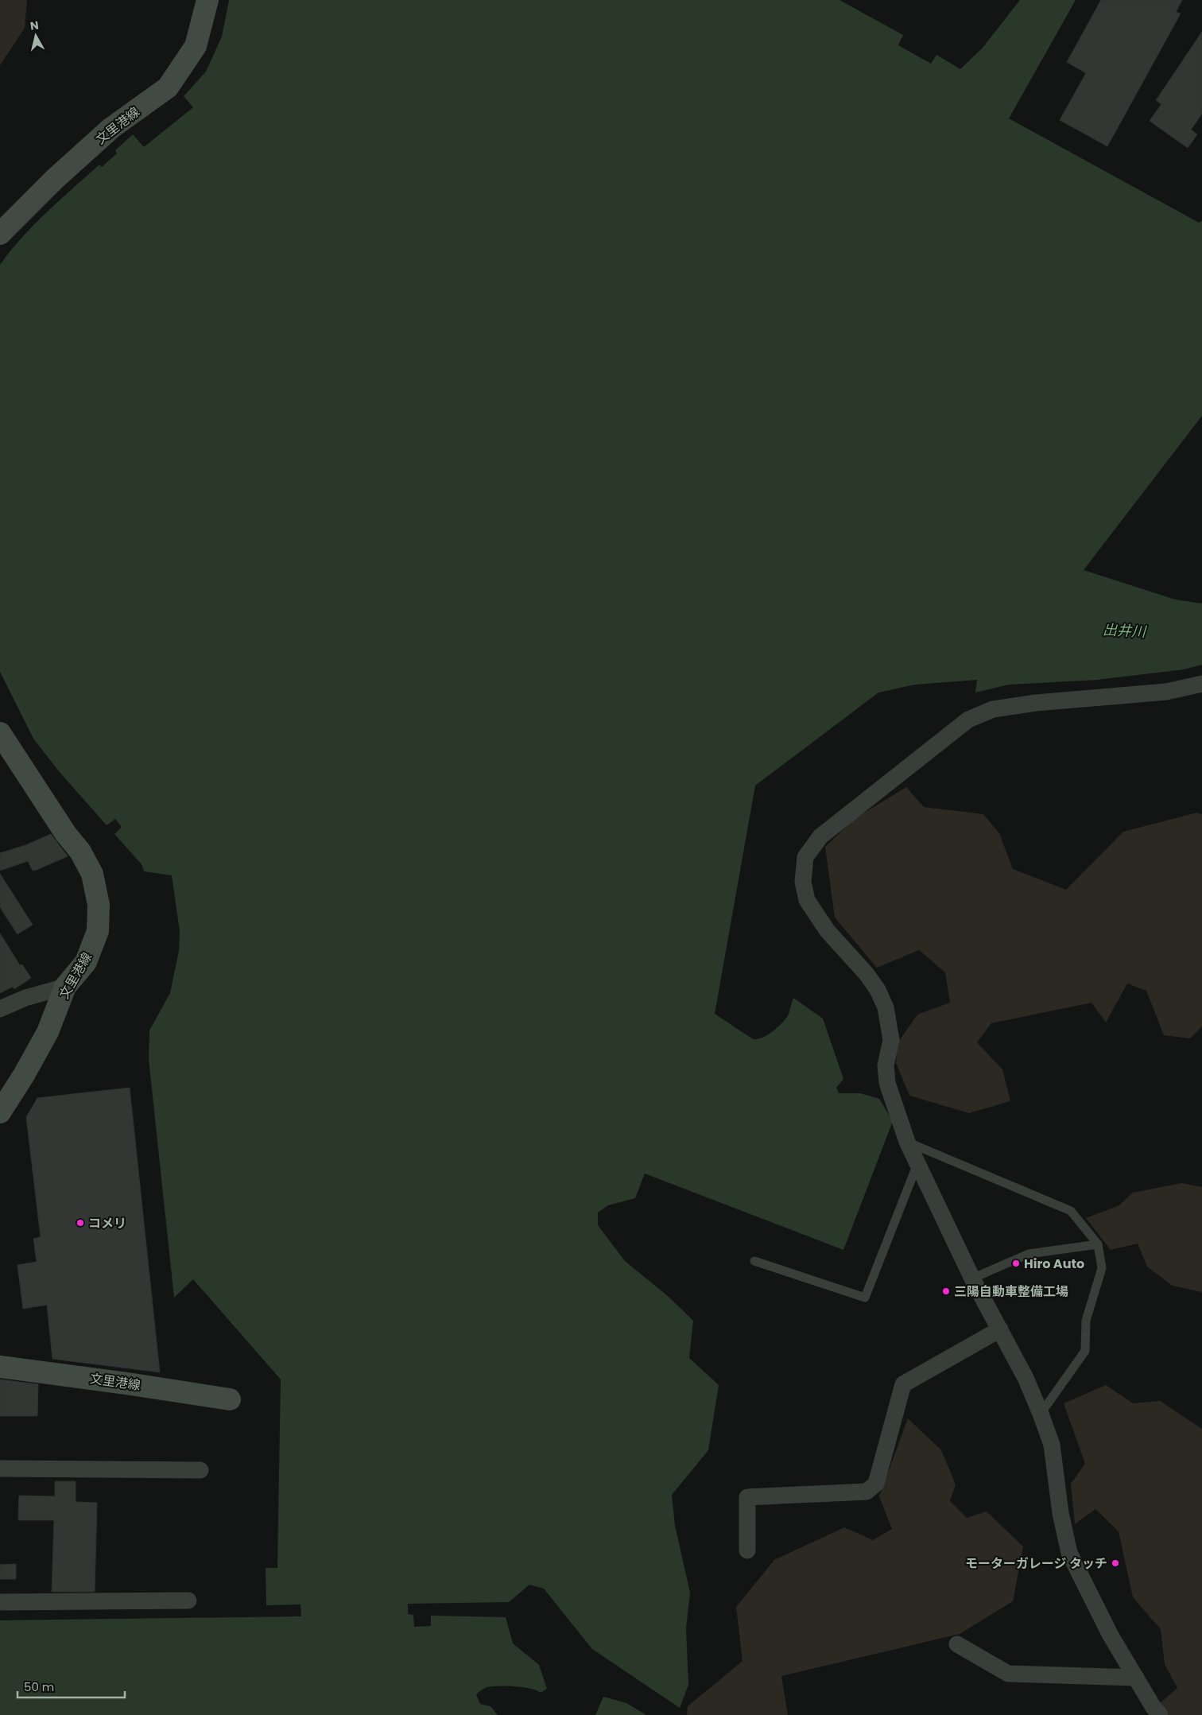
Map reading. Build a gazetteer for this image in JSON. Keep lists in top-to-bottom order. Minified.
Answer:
{"streets":{"main road":["文里港線"]},"water":["出井川"],"places":["コメリ","Hiro Auto","三陽自動車整備工場","モーターガレージ タッチ"],"scale_bar":"50 m","north":"top"}
